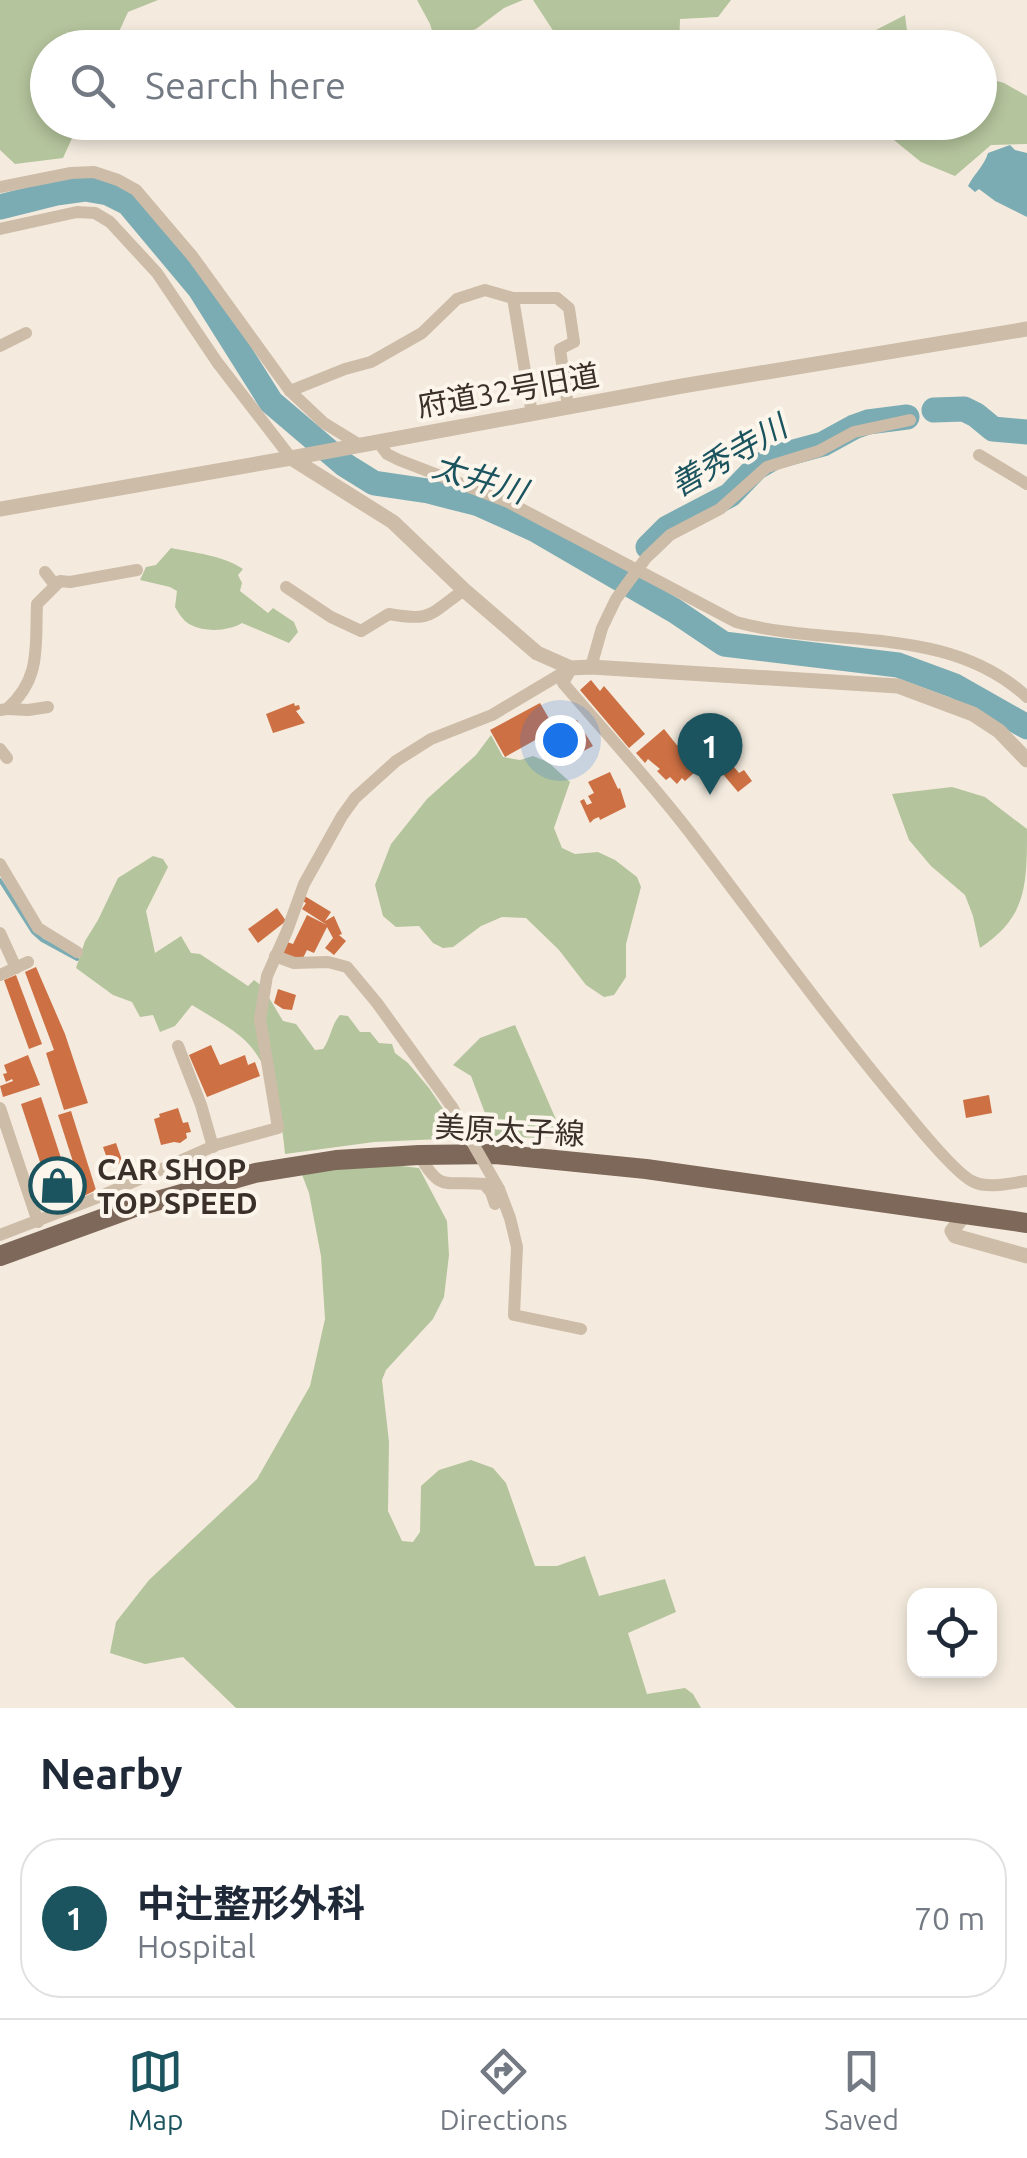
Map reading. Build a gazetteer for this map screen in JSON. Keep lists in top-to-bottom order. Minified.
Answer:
{"streets":{"main road":["美原太子線"],"street":["府道32号旧道"]},"water":["善秀寺川","太井川"],"places":{"shop":["CAR SHOP TOP SPEED"]},"page":{"search":"Search here","pins":"1","heading":"Nearby","list":[{"mark":"1","name":"中辻整形外科","note":"Hospital","value":"70 m"}],"nav":["Map","Directions","Saved"]}}
